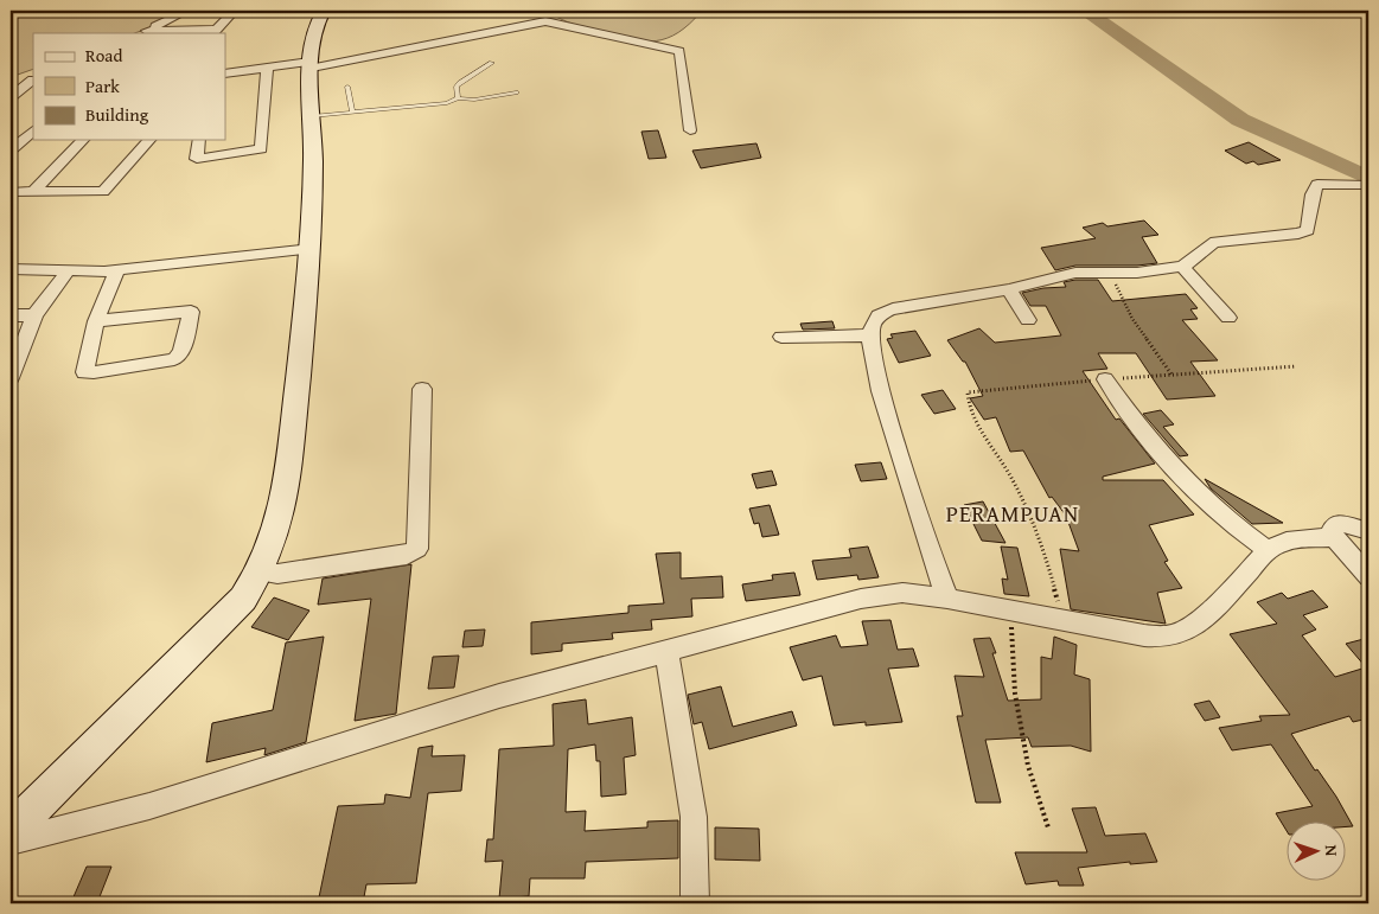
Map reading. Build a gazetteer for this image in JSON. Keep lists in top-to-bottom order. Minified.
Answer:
{"districts":["PERAMPUAN"],"legend":["Road","Park","Building"],"north":"right"}
